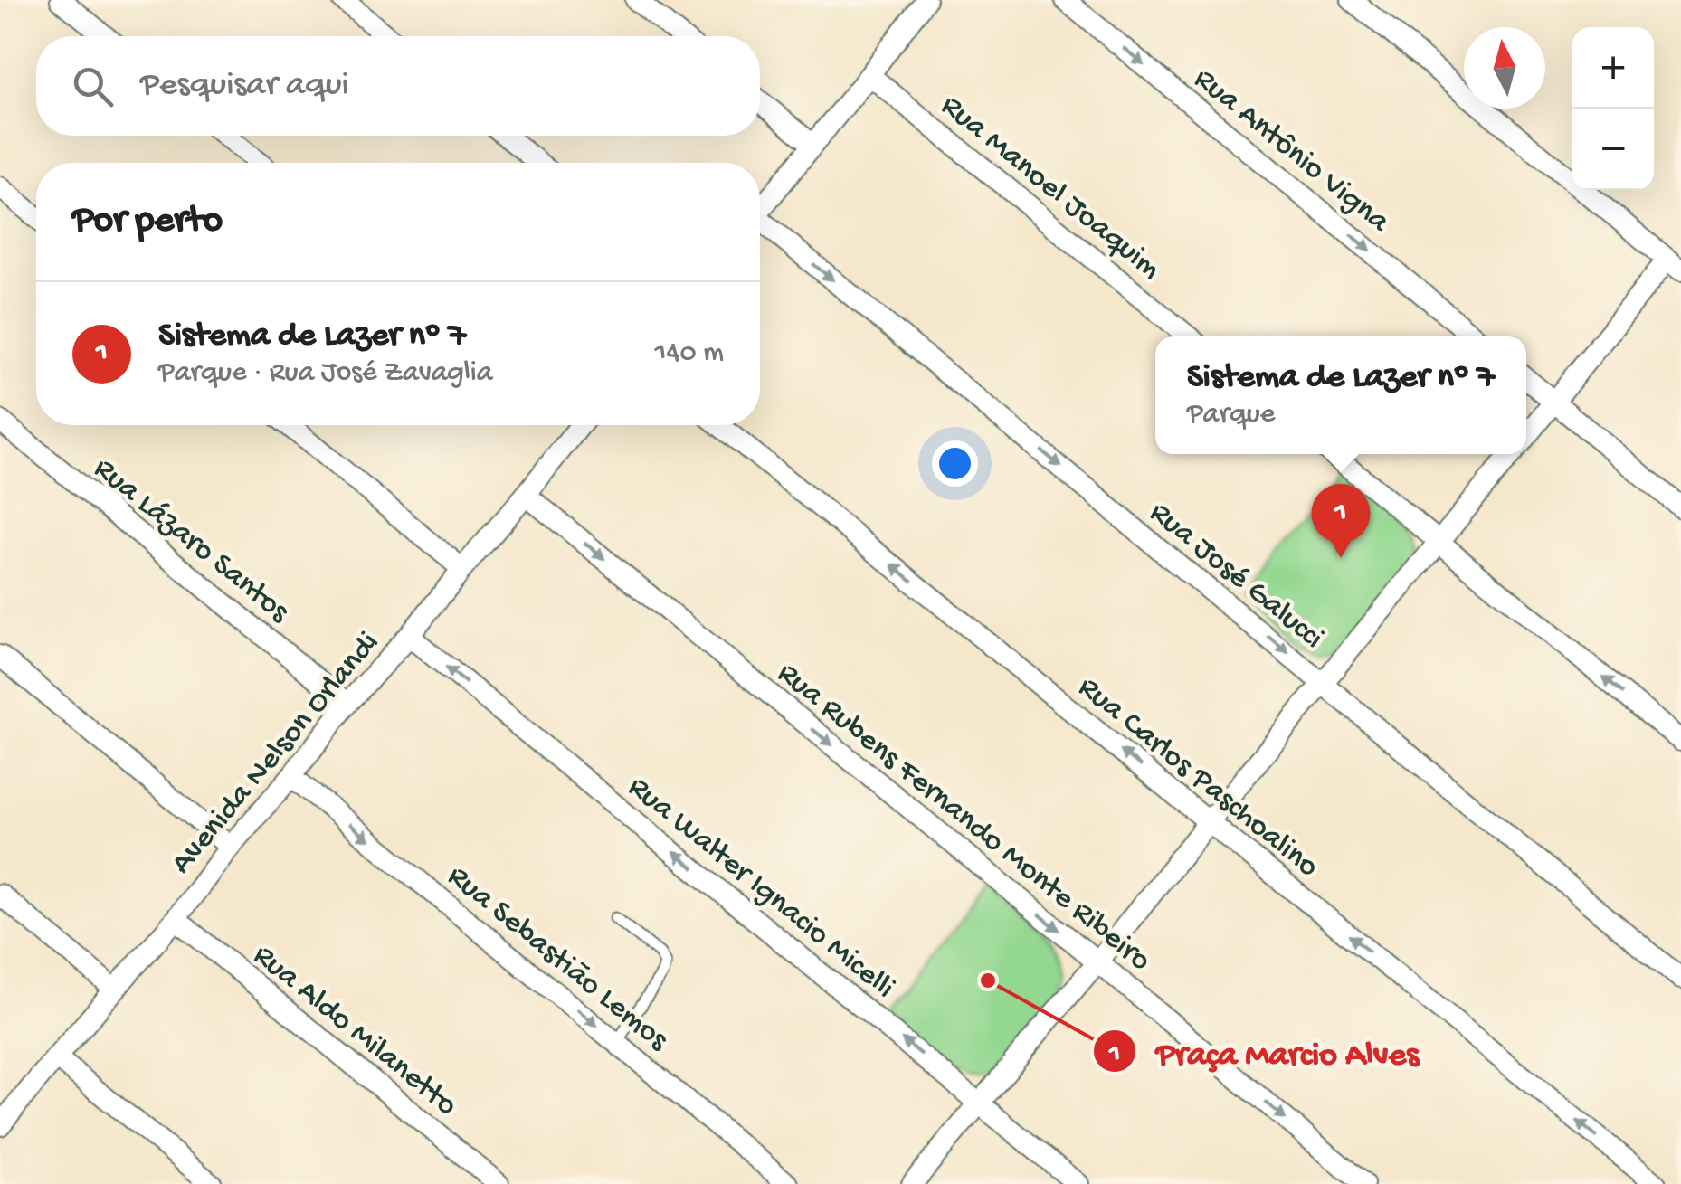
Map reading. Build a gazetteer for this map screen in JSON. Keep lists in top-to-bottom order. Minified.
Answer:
{"streets":{"street":["Rua Antônio Vigna","Rua Manoel Joaquim","Rua Lázaro Santos","Rua José Galucci","Avenida Nelson Orlandi","Rua Carlos Paschoalino","Rua Rubens Fernando Monte Ribeiro","Rua Walter Ignacio Micelli","Rua Sebastião Lemos","Rua Aldo Milanetto"]},"crossings":[["Rua Lázaro Santos","Avenida Nelson Orlandi"],["Avenida Nelson Orlandi","Rua Rubens Fernando Monte Ribeiro"],["Avenida Nelson Orlandi","Rua Walter Ignacio Micelli"],["Avenida Nelson Orlandi","Rua Sebastião Lemos"],["Avenida Nelson Orlandi","Rua Aldo Milanetto"]],"one_way":["Rua José Galucci","Rua Carlos Paschoalino","Rua Rubens Fernando Monte Ribeiro","Rua Walter Ignacio Micelli","Rua Sebastião Lemos"],"places":["Praça Marcio Alves"],"north":"top","page":{"map_buttons":["+","−"],"search":"Pesquisar aqui","heading":"Por perto","list":[{"mark":"1","name":"Sistema de Lazer nº 7","note":"Parque · Rua José Zavaglia","value":"140 m"}],"popup":["Sistema de Lazer nº 7","Parque"],"pins":"1"}}
